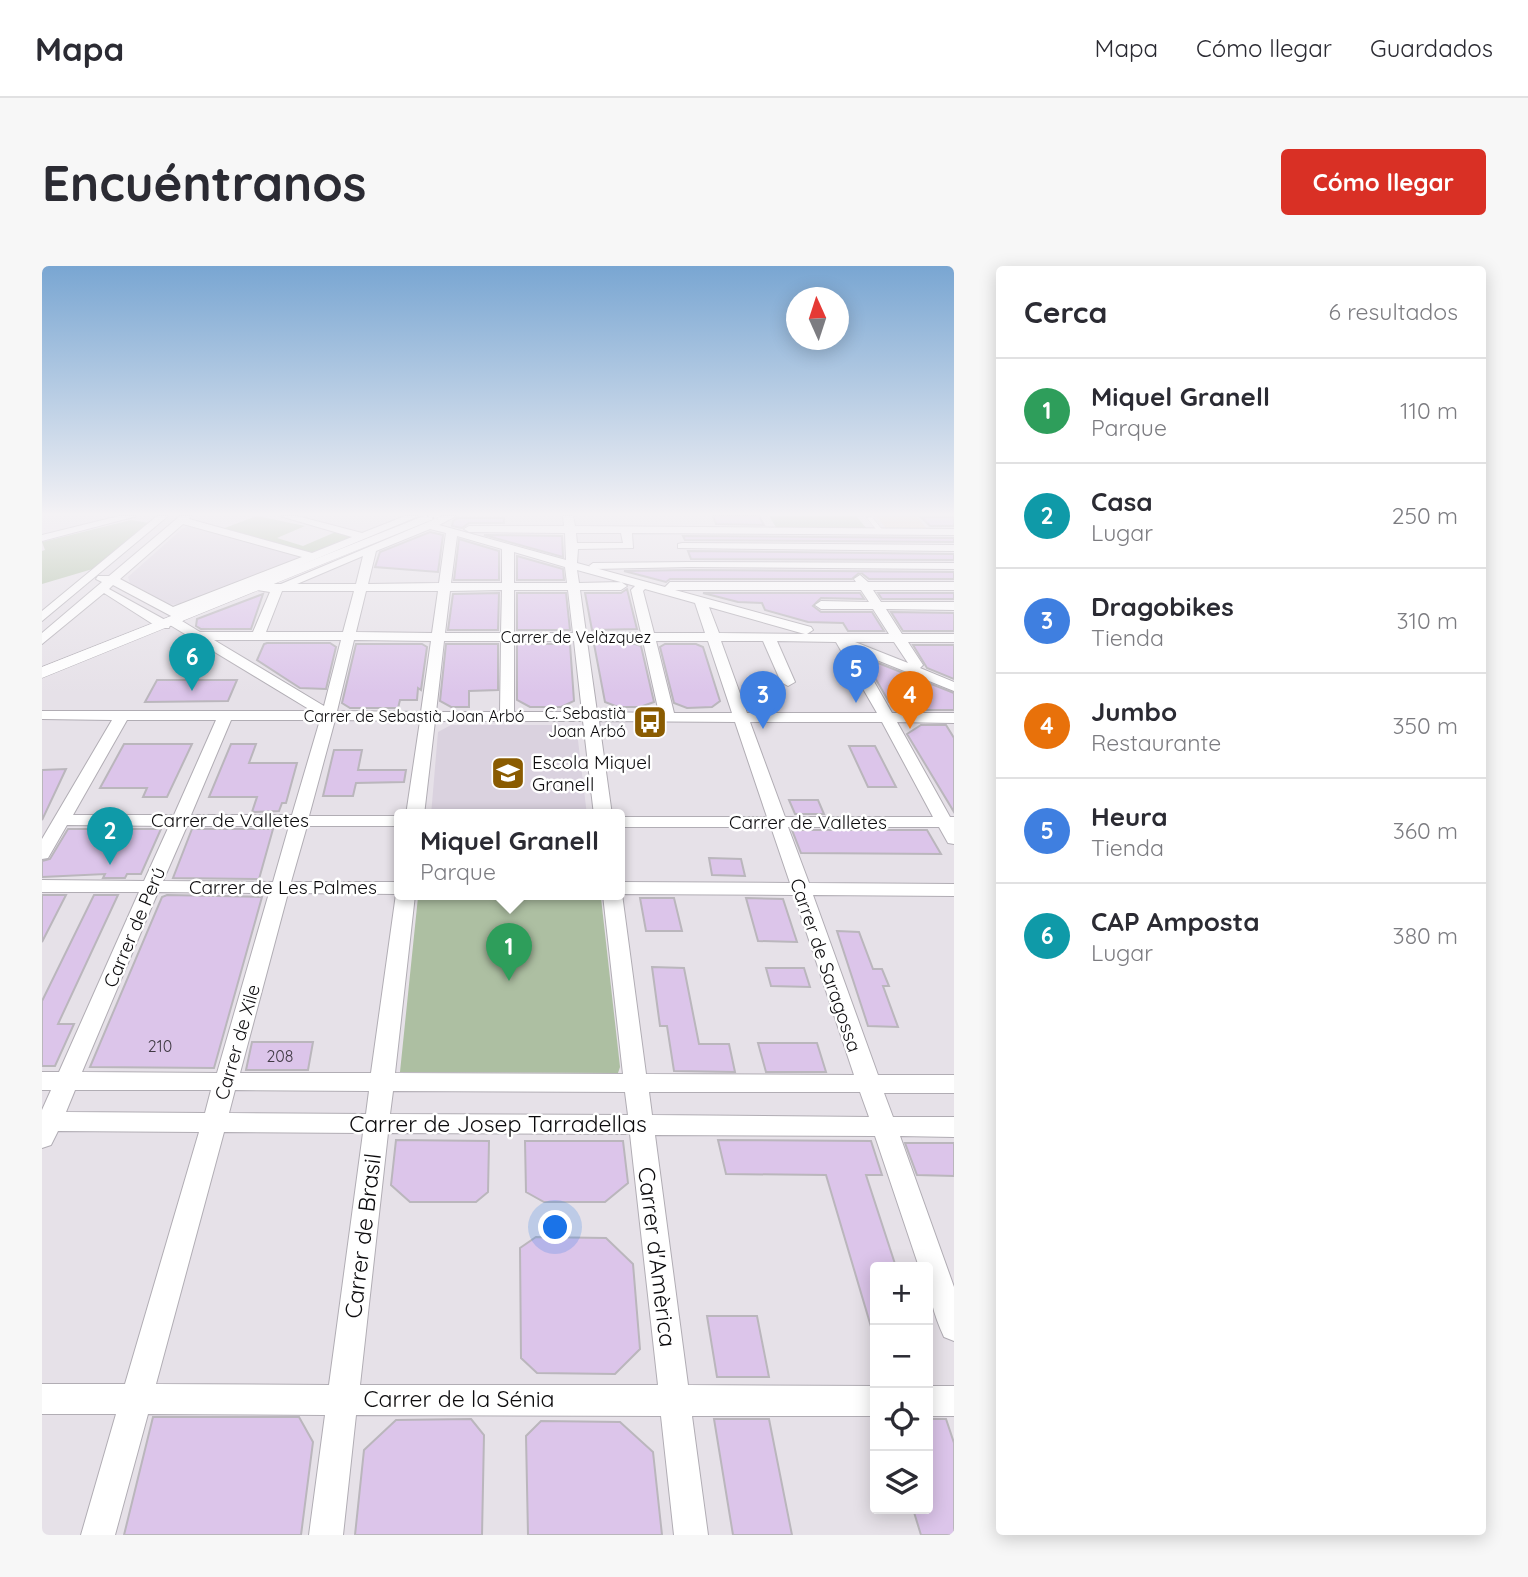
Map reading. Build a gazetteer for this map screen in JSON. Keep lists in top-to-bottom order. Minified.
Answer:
{"streets":{"street":["Carrer de Velàzquez","Carrer de Sebastià Joan Arbó","Carrer de Valletes","Carrer de Les Palmes","Carrer de Perú","Carrer de Saragossa","Carrer de Xile","Carrer de Josep Tarradellas","Carrer de Brasil","Carrer d'Amèrica","Carrer de la Sénia"]},"crossings":[["Carrer de Velàzquez","Carrer de Saragossa"],["Carrer de Velàzquez","Carrer de Xile"],["Carrer de Sebastià Joan Arbó","Carrer de Perú"],["Carrer de Sebastià Joan Arbó","Carrer de Saragossa"],["Carrer de Sebastià Joan Arbó","Carrer de Xile"],["Carrer de Valletes","Carrer de Perú"],["Carrer de Valletes","Carrer de Saragossa"],["Carrer de Valletes","Carrer de Xile"],["Carrer de Les Palmes","Carrer de Perú"],["Carrer de Les Palmes","Carrer de Xile"],["Carrer de Perú","Carrer de Josep Tarradellas"],["Carrer de Saragossa","Carrer de Josep Tarradellas"],["Carrer de Xile","Carrer de Josep Tarradellas"],["Carrer de Xile","Carrer de la Sénia"],["Carrer de Josep Tarradellas","Carrer de Brasil"],["Carrer de Josep Tarradellas","Carrer d'Amèrica"],["Carrer de Brasil","Carrer de la Sénia"],["Carrer d'Amèrica","Carrer de la Sénia"]],"places":{"bus stop":["C. Sebastià Joan Arbó"],"school or university":["Escola Miquel Granell"]},"house_numbers":["210","208"],"north":"top","page":{"header":"Mapa","nav":["Mapa","Cómo llegar","Guardados"],"buttons":"Cómo llegar","title":"Encuéntranos","heading":["Cerca","6 resultados"],"list":[{"mark":"1","name":"Miquel Granell","note":"Parque","value":"110 m"},{"mark":"2","name":"Casa","note":"Lugar","value":"250 m"},{"mark":"3","name":"Dragobikes","note":"Tienda","value":"310 m"},{"mark":"4","name":"Jumbo","note":"Restaurante","value":"350 m"},{"mark":"5","name":"Heura","note":"Tienda","value":"360 m"},{"mark":"6","name":"CAP Amposta","note":"Lugar","value":"380 m"}],"pins":["6","5","3","4","2","1"],"popup":["Miquel Granell","Parque"],"map_buttons":["+","−"]}}
